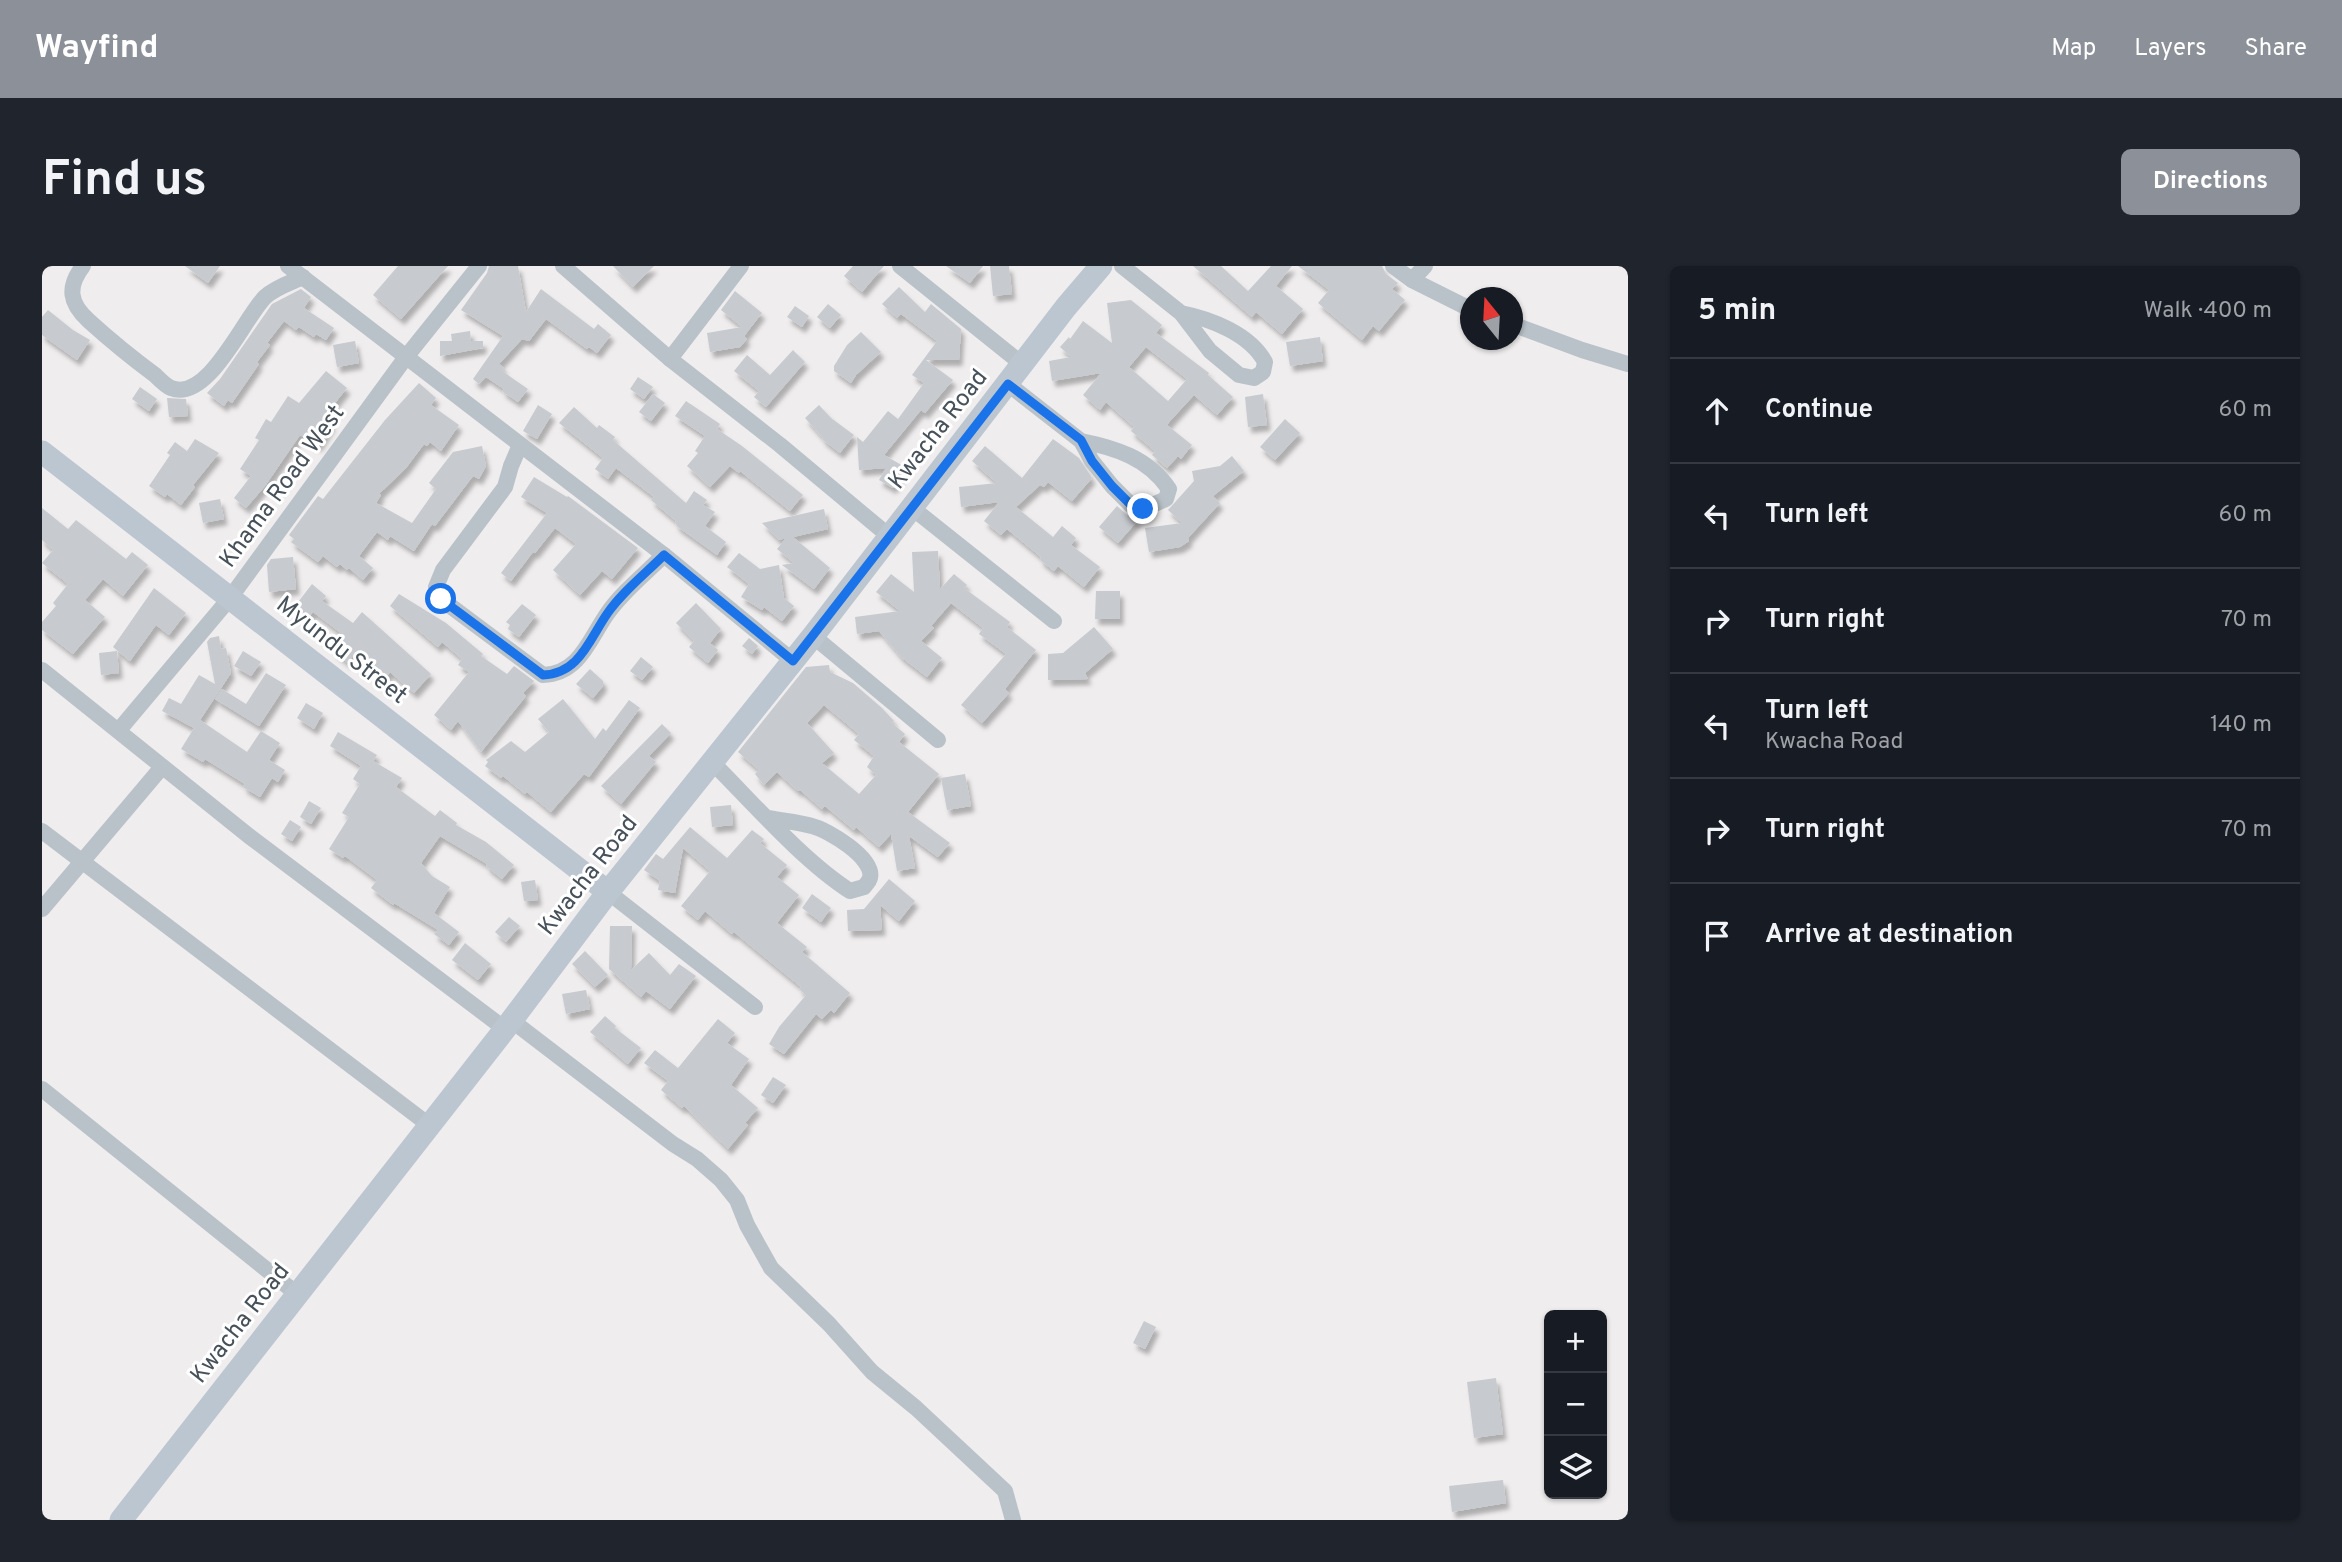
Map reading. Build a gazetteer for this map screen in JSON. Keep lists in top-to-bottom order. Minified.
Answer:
{"streets":{"main road":["Kwacha Road","Myundu Street"],"street":["Khama Road West"]},"crossings":[["Kwacha Road","Myundu Street"],["Khama Road West","Myundu Street"]],"north":"top","page":{"header":"Wayfind","nav":["Map","Layers","Share"],"buttons":"Directions","title":"Find us","heading":["5 min","Walk · 400 m"],"list":[["Continue","60 m"],["Turn left","60 m"],["Turn right","70 m"],["Turn left","Kwacha Road","140 m"],["Turn right","70 m"],"Arrive at destination"],"map_buttons":["+","−"]}}
